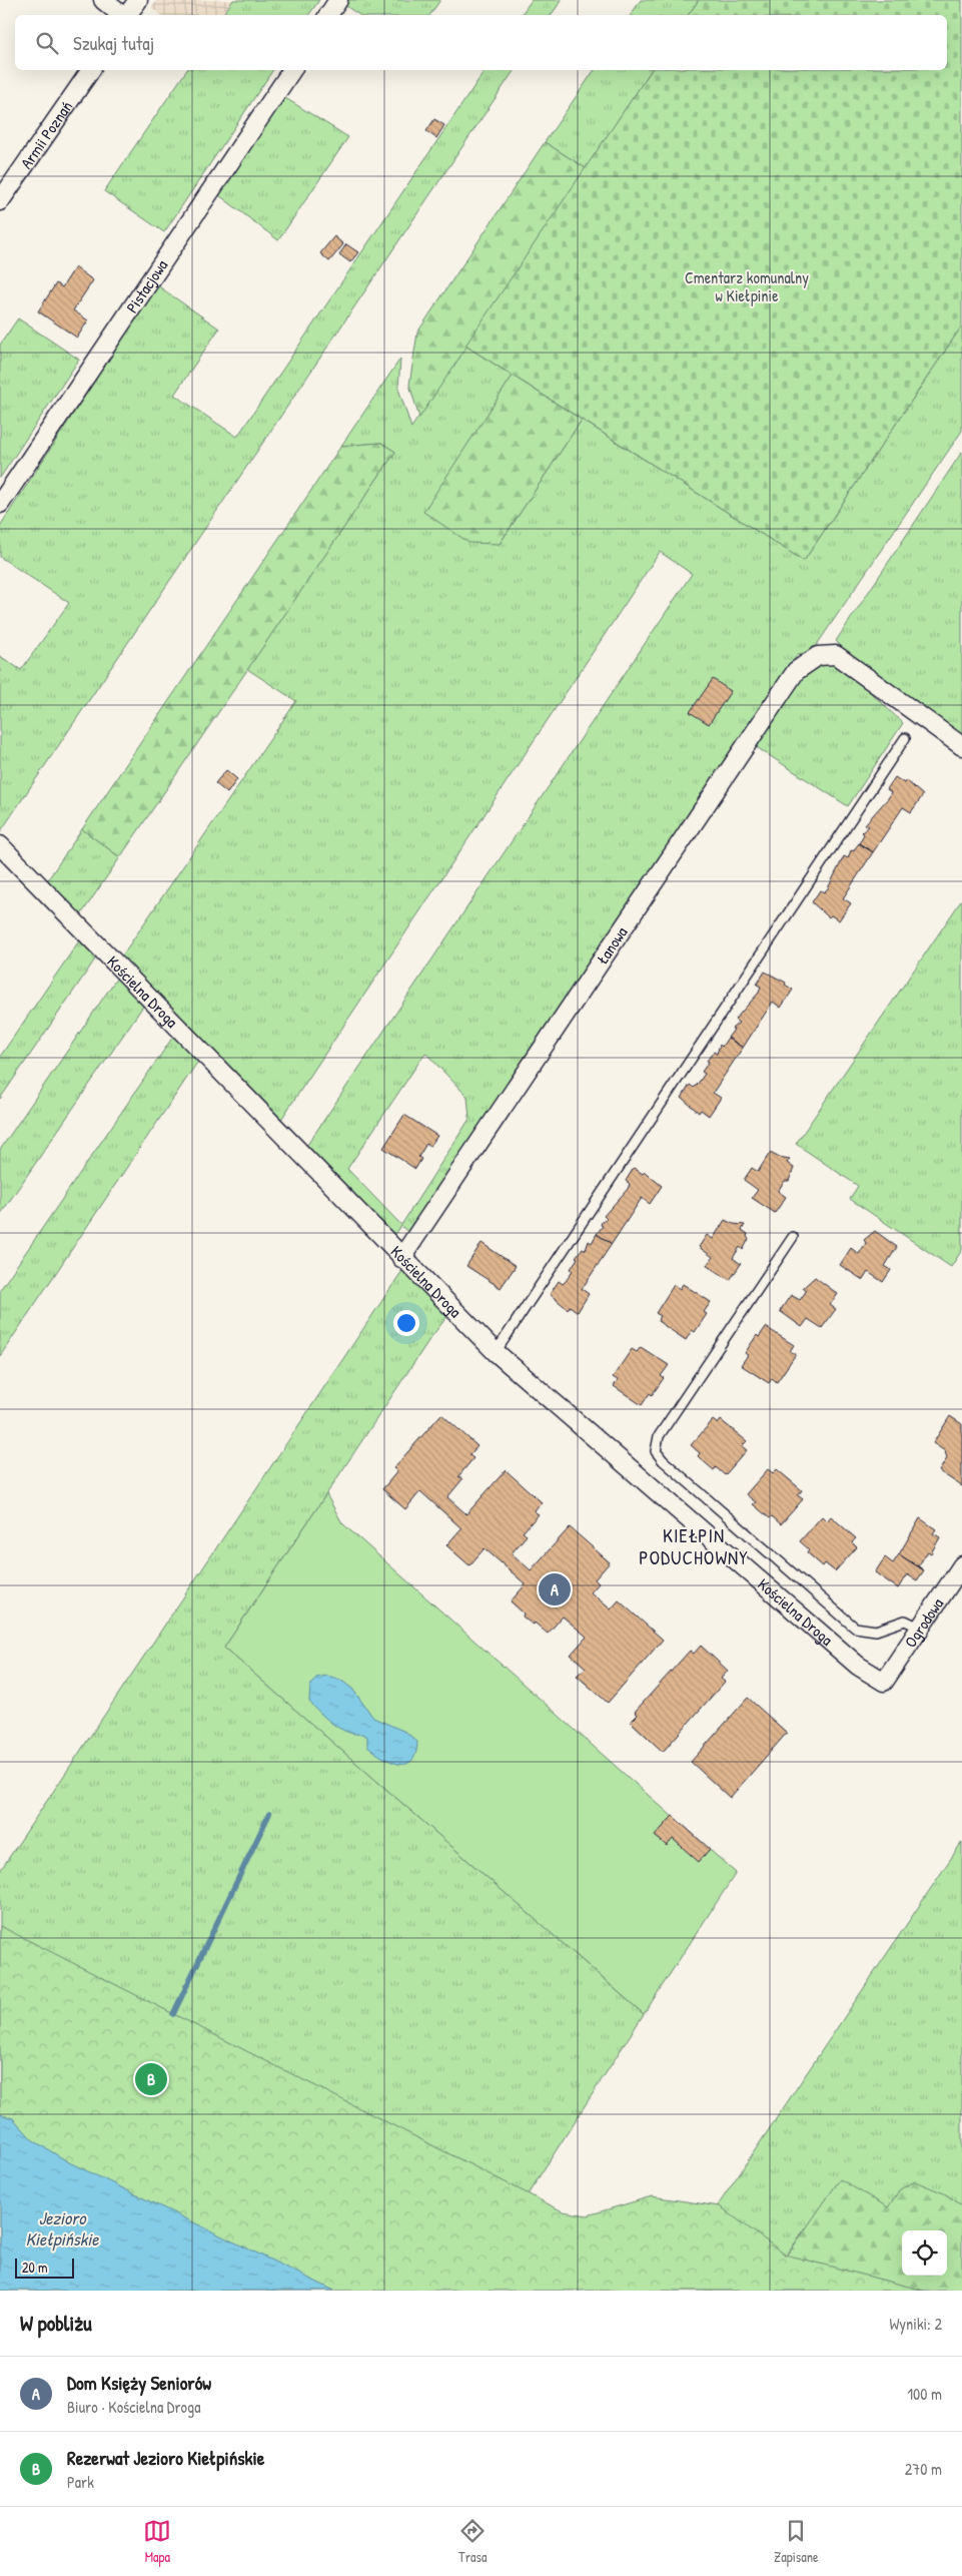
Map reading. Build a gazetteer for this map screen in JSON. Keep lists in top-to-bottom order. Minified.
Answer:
{"streets":{"street":["Armii Poznań","Pistacjowa","Łanowa","Kościelna Droga","Ogrodowa"]},"crossings":[["Łanowa","Kościelna Droga"],["Kościelna Droga","Ogrodowa"]],"districts":["KIEŁPIN PODUCHOWNY"],"water":["Jezioro Kiełpińskie"],"parks":["Cmentarz komunalny w Kiełpinie"],"scale_bar":"20 m","page":{"search":"Szukaj tutaj","pins":["A","B"],"scale":"20 m","heading":["W pobliżu","Wyniki: 2"],"list":[{"mark":"A","name":"Dom Księży Seniorów","note":"Biuro · Kościelna Droga","value":"100 m"},{"mark":"B","name":"Rezerwat Jezioro Kiełpińskie","note":"Park","value":"270 m"}],"nav":["Mapa","Trasa","Zapisane"]}}
